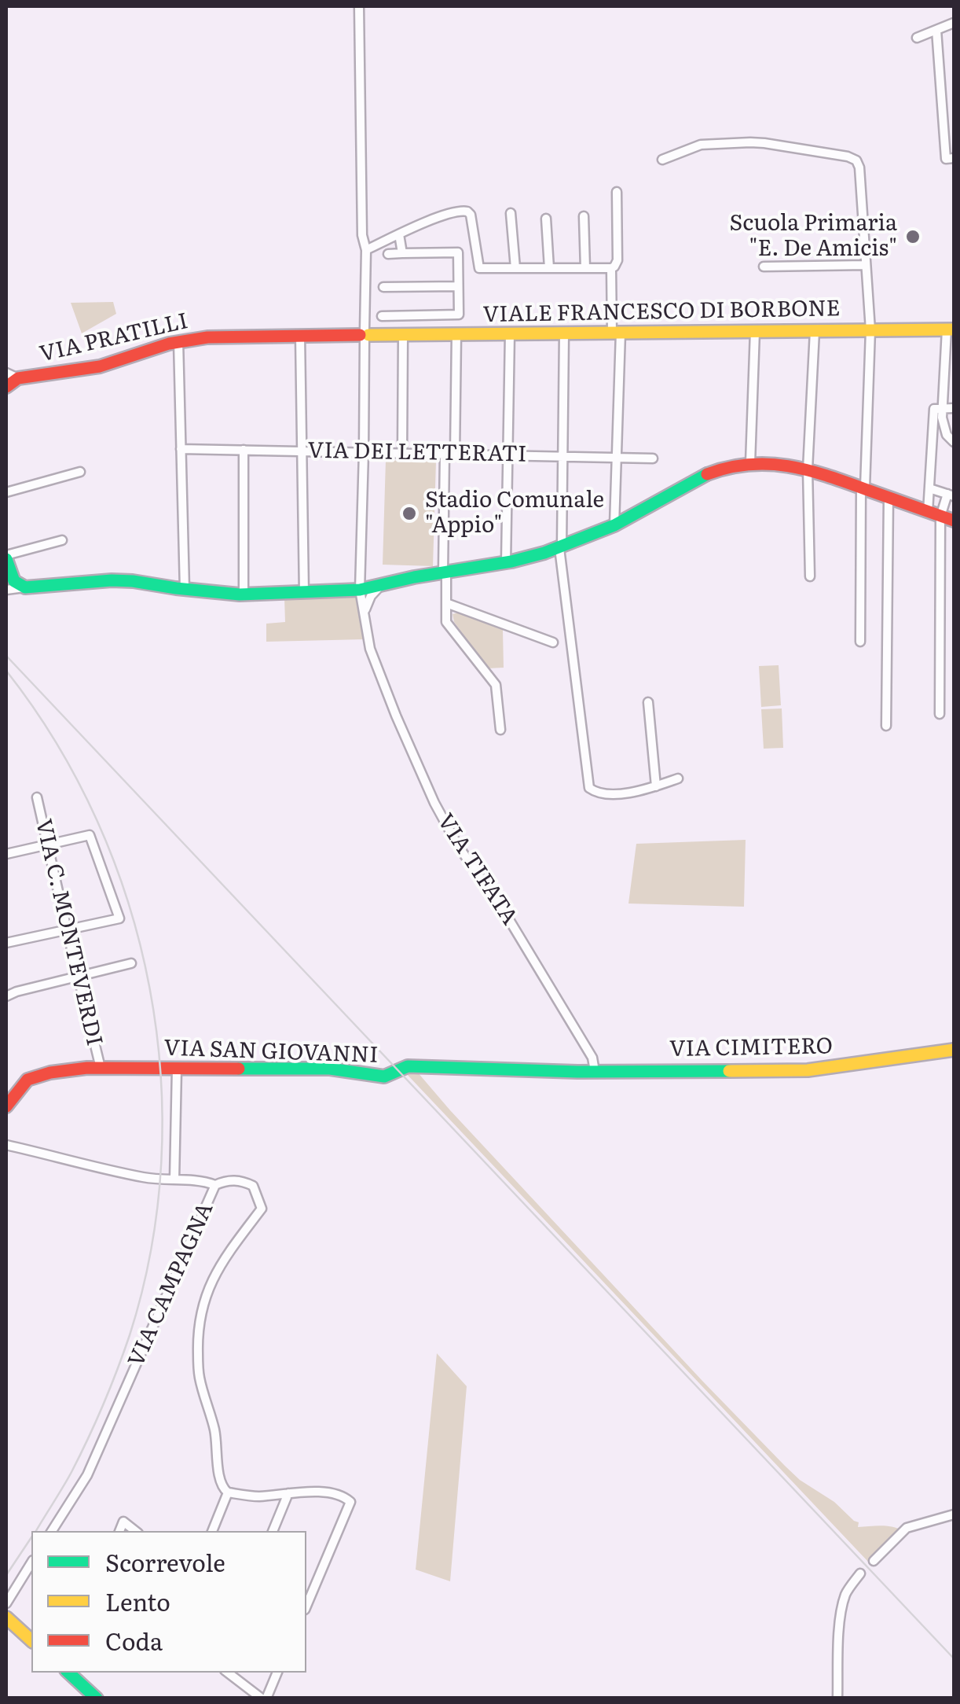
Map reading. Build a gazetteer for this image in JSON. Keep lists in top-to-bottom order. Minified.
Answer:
{"streets":{"street":["VIALE FRANCESCO DI BORBONE","VIA PRATILLI","VIA DEI LETTERATI","VIA TIFATA","VIA C. MONTEVERDI","VIA CIMITERO","VIA SAN GIOVANNI","VIA CAMPAGNA"]},"crossings":[["VIALE FRANCESCO DI BORBONE","VIA PRATILLI"],["VIALE FRANCESCO DI BORBONE","VIA TIFATA"],["VIA PRATILLI","VIA TIFATA"],["VIA DEI LETTERATI","VIA TIFATA"],["VIA TIFATA","VIA CIMITERO"],["VIA TIFATA","VIA SAN GIOVANNI"],["VIA C. MONTEVERDI","VIA SAN GIOVANNI"],["VIA CIMITERO","VIA SAN GIOVANNI"]],"places":["Scuola Primaria \"E. De Amicis\"","Stadio Comunale \"Appio\""],"legend":["Scorrevole","Lento","Coda"]}
